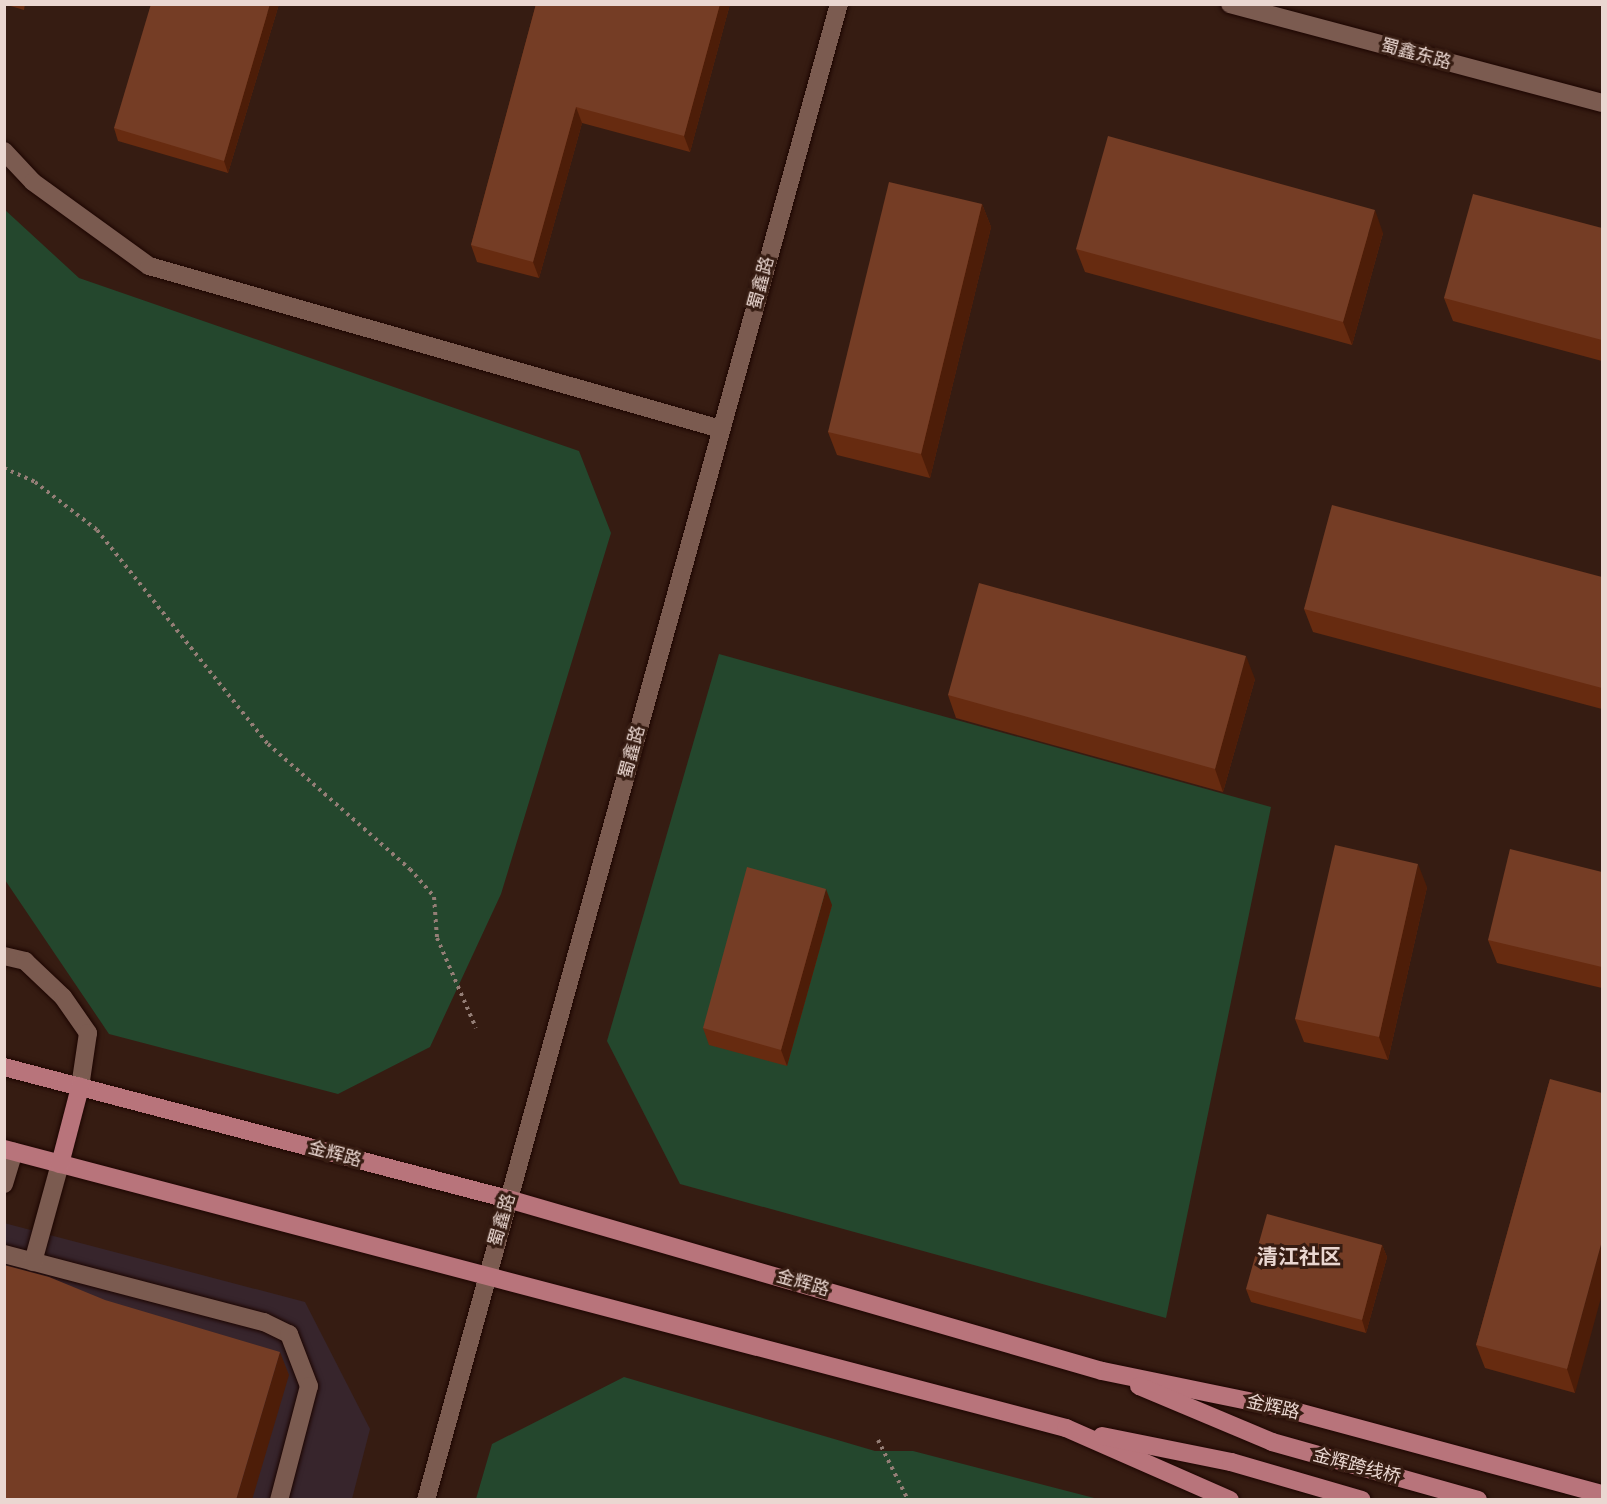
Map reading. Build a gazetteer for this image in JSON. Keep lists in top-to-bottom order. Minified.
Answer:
{"streets":{"main road":["金辉路","金辉跨线桥"],"street":["蜀鑫东路","蜀鑫路"]},"crossings":[["蜀鑫路","金辉路"],["金辉路","金辉跨线桥"]],"districts":["清江社区"]}
